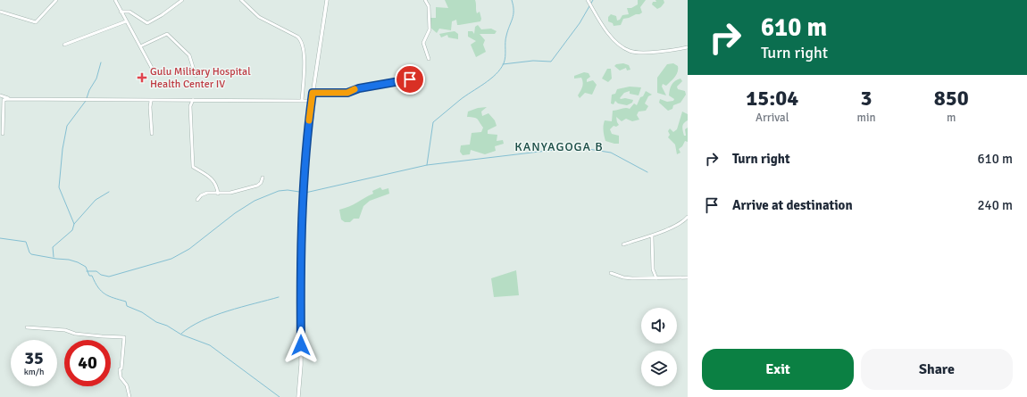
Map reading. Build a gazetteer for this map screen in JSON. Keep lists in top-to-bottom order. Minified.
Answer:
{"districts":["KANYAGOGA B"],"places":{"health":["Gulu Military Hospital Health Center IV"]},"page":{"turn":["610 m","Turn right"],"eta":["15:04","Arrival","3","min","850","m"],"list":[{"name":"Turn right","value":"610 m"},{"name":"Arrive at destination","value":"240 m"}],"speed":"35 km/h","limit":"40","buttons":["Exit","Share"]}}
